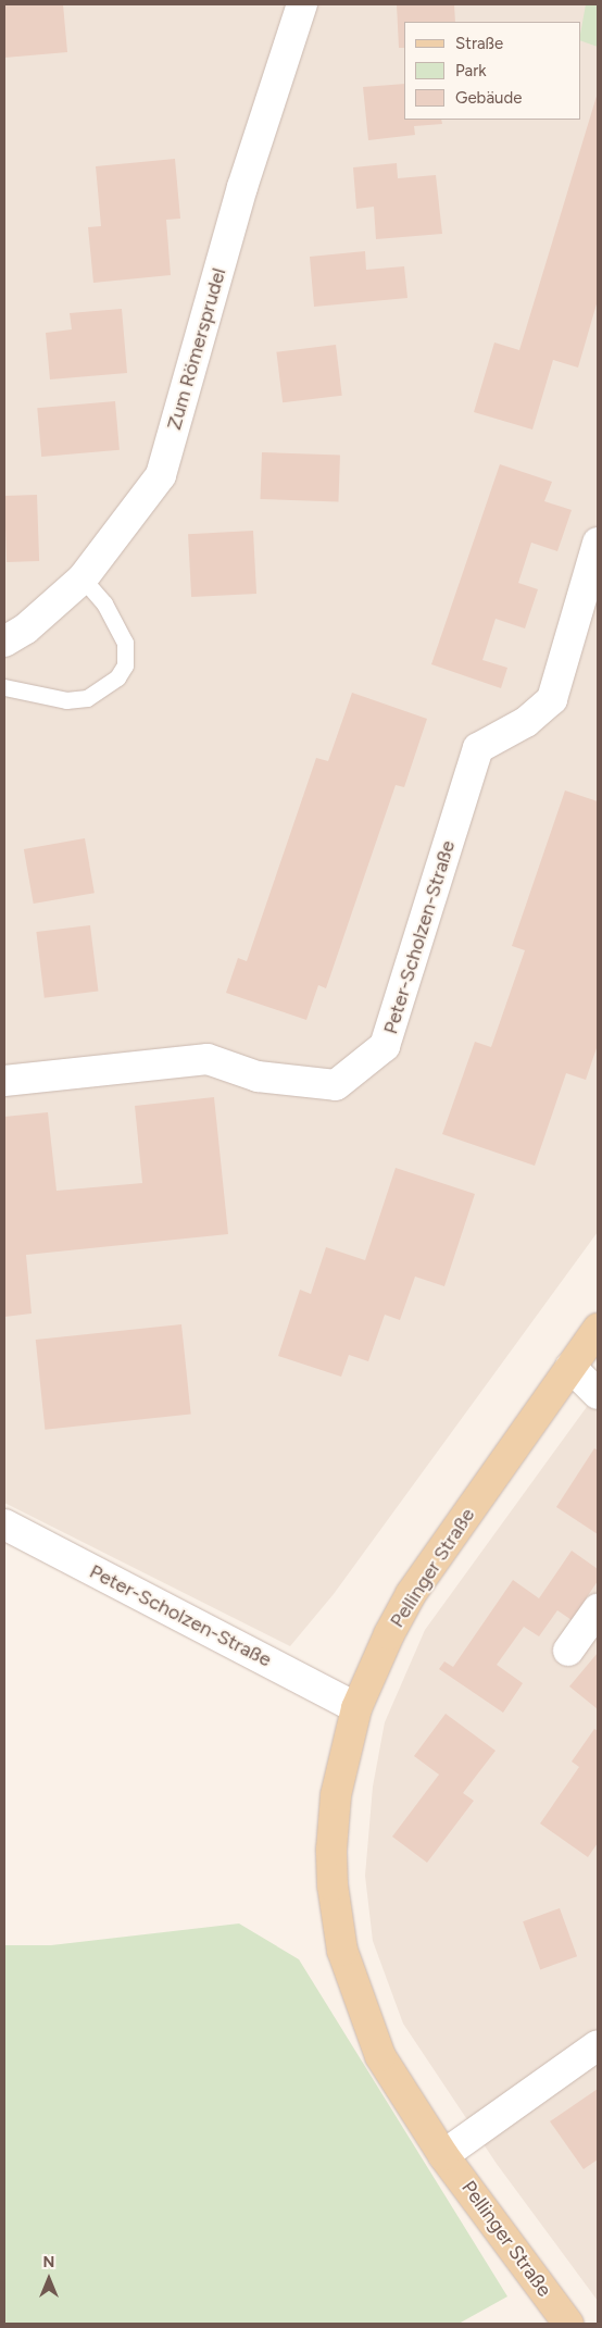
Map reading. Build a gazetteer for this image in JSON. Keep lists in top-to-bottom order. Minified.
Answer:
{"streets":{"main road":["Pellinger Straße"],"street":["Zum Römersprudel","Peter-Scholzen-Straße"]},"crossings":[["Peter-Scholzen-Straße","Pellinger Straße"]],"legend":["Straße","Park","Gebäude"],"north":"top"}
